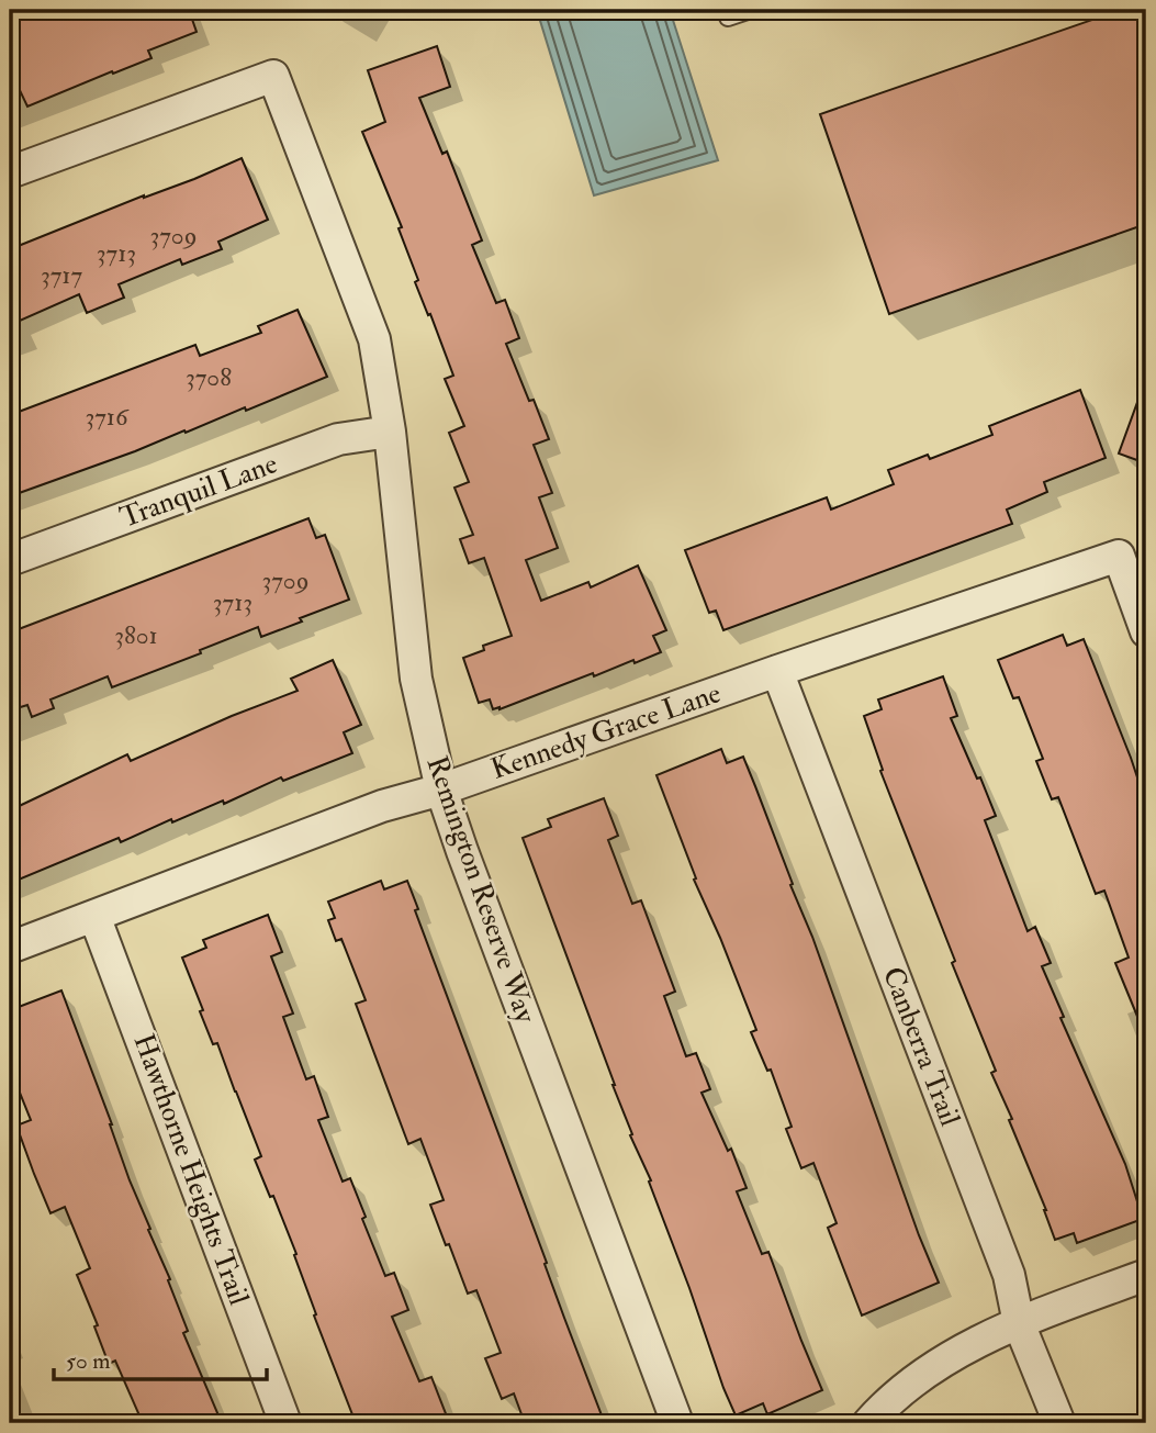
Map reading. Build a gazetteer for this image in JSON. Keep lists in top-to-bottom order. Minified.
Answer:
{"streets":{"street":["Tranquil Lane","Kennedy Grace Lane","Remington Reserve Way","Canberra Trail","Hawthorne Heights Trail"]},"crossings":[["Tranquil Lane","Remington Reserve Way"],["Kennedy Grace Lane","Remington Reserve Way"],["Kennedy Grace Lane","Canberra Trail"],["Kennedy Grace Lane","Hawthorne Heights Trail"]],"house_numbers":["3709","3713","3717","3708","3716","3709","3713","3801"],"scale_bar":"50 m"}
